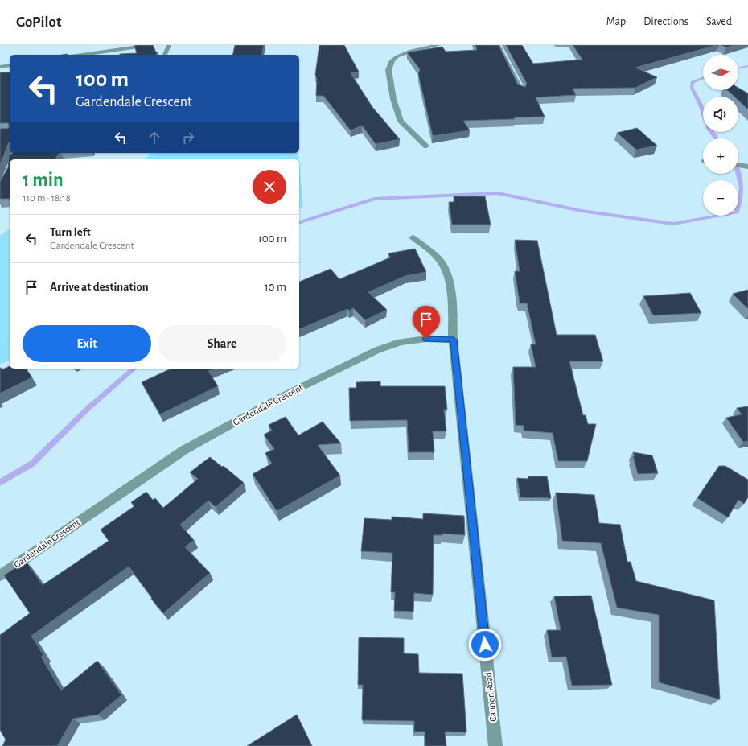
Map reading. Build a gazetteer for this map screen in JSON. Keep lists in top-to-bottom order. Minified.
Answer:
{"streets":{"street":["Gardendale Crescent","Cannon Road"]},"crossings":[["Gardendale Crescent","Cannon Road"]],"north":"right","page":{"header":"GoPilot","nav":["Map","Directions","Saved"],"map_buttons":["+","−"],"turn":["100 m","Gardendale Crescent"],"heading":["1 min","110 m · 18:18"],"list":[{"name":"Turn left","note":"Gardendale Crescent","value":"100 m"},{"name":"Arrive at destination","value":"10 m"}],"buttons":["Exit","Share"]}}
